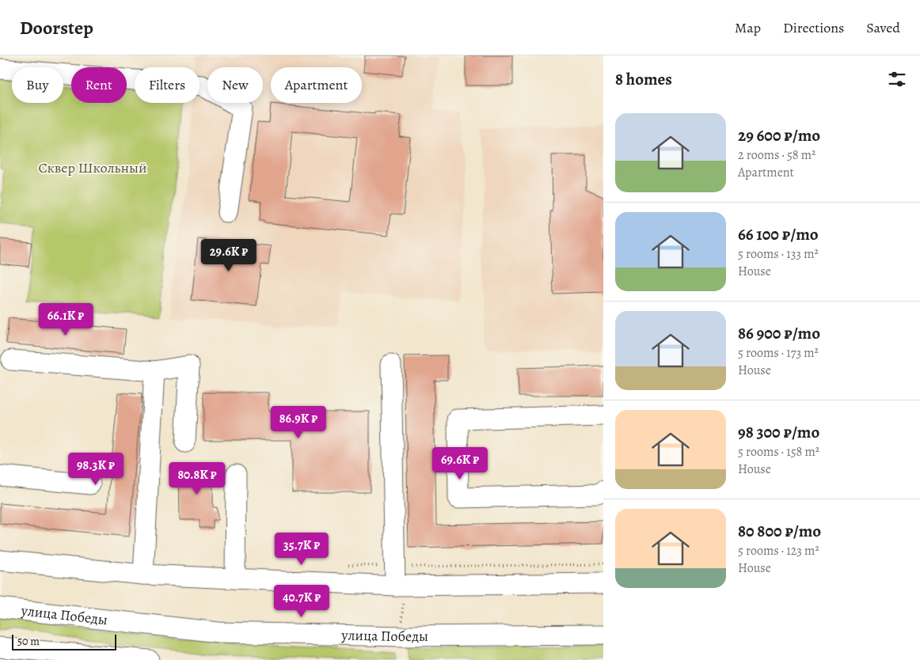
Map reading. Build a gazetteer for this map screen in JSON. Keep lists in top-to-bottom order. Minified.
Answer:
{"streets":{"street":["улица Победы"]},"parks":["Сквер Школьный"],"scale_bar":"50 m","page":{"header":"Doorstep","nav":["Map","Directions","Saved"],"heading":"8 homes","chip":["Buy","Rent","Filters","New","Apartment"],"list":[{"name":"29 600 ₽/mo","note":"2 rooms · 58 m² · Apartment"},{"name":"66 100 ₽/mo","note":"5 rooms · 133 m² · House"},{"name":"86 900 ₽/mo","note":"5 rooms · 173 m² · House"},{"name":"98 300 ₽/mo","note":"5 rooms · 158 m² · House"},{"name":"80 800 ₽/mo","note":"5 rooms · 123 m² · House"}],"price":["29.6K ₽","66.1K ₽","86.9K ₽","69.6K ₽","98.3K ₽","80.8K ₽","35.7K ₽","40.7K ₽"],"scale":"50 m"}}
